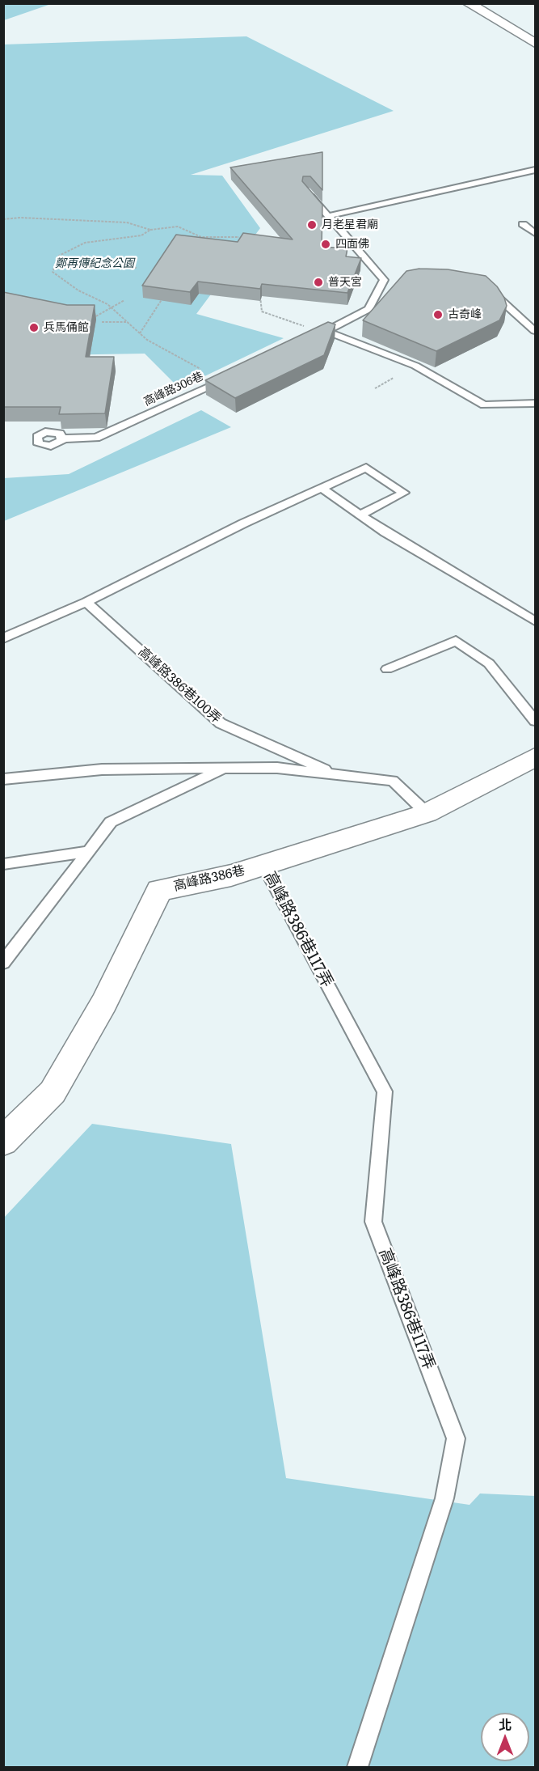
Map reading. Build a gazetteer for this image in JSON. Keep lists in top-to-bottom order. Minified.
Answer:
{"streets":{"street":["高峰路386巷"],"lane":["高峰路306巷","高峰路386巷100弄","高峰路386巷117弄"]},"crossings":[["高峰路386巷100弄","高峰路386巷"],["高峰路386巷","高峰路386巷117弄"]],"parks":["鄭再傳紀念公園"],"places":["月老星君廟","四面佛","普天宮","古奇峰","兵馬俑館"],"north":"top"}
